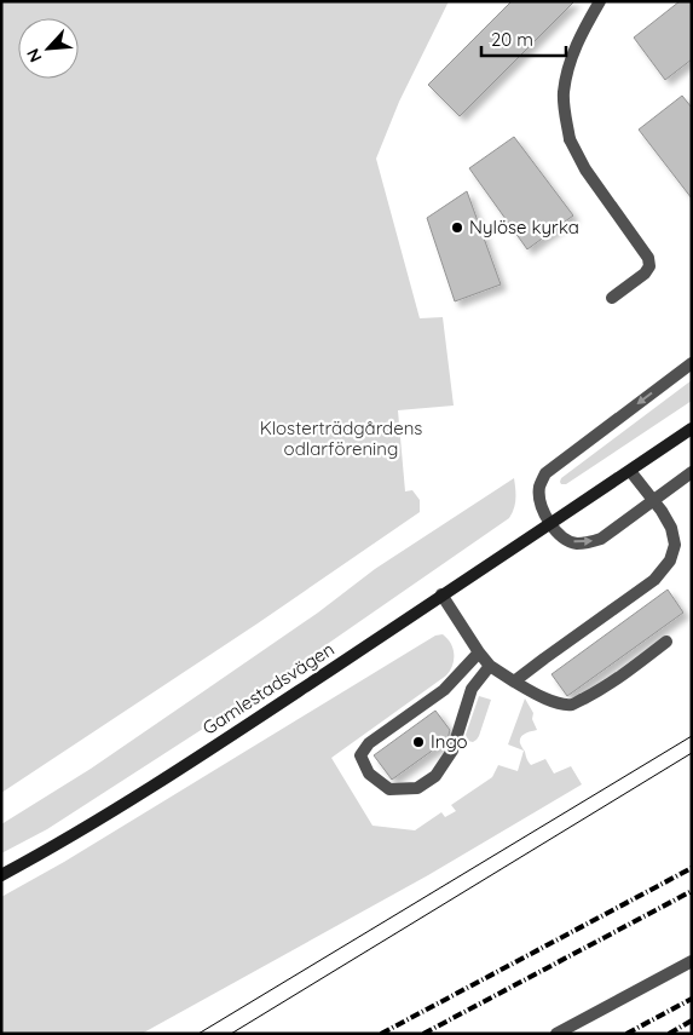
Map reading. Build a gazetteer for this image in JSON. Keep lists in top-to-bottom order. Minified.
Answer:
{"streets":{"street":["Gamlestadsvägen"]},"parks":["Klosterträdgårdens odlarförening"],"places":["Nylöse kyrka","Ingo"],"scale_bar":"20 m","north":"bottom left"}
